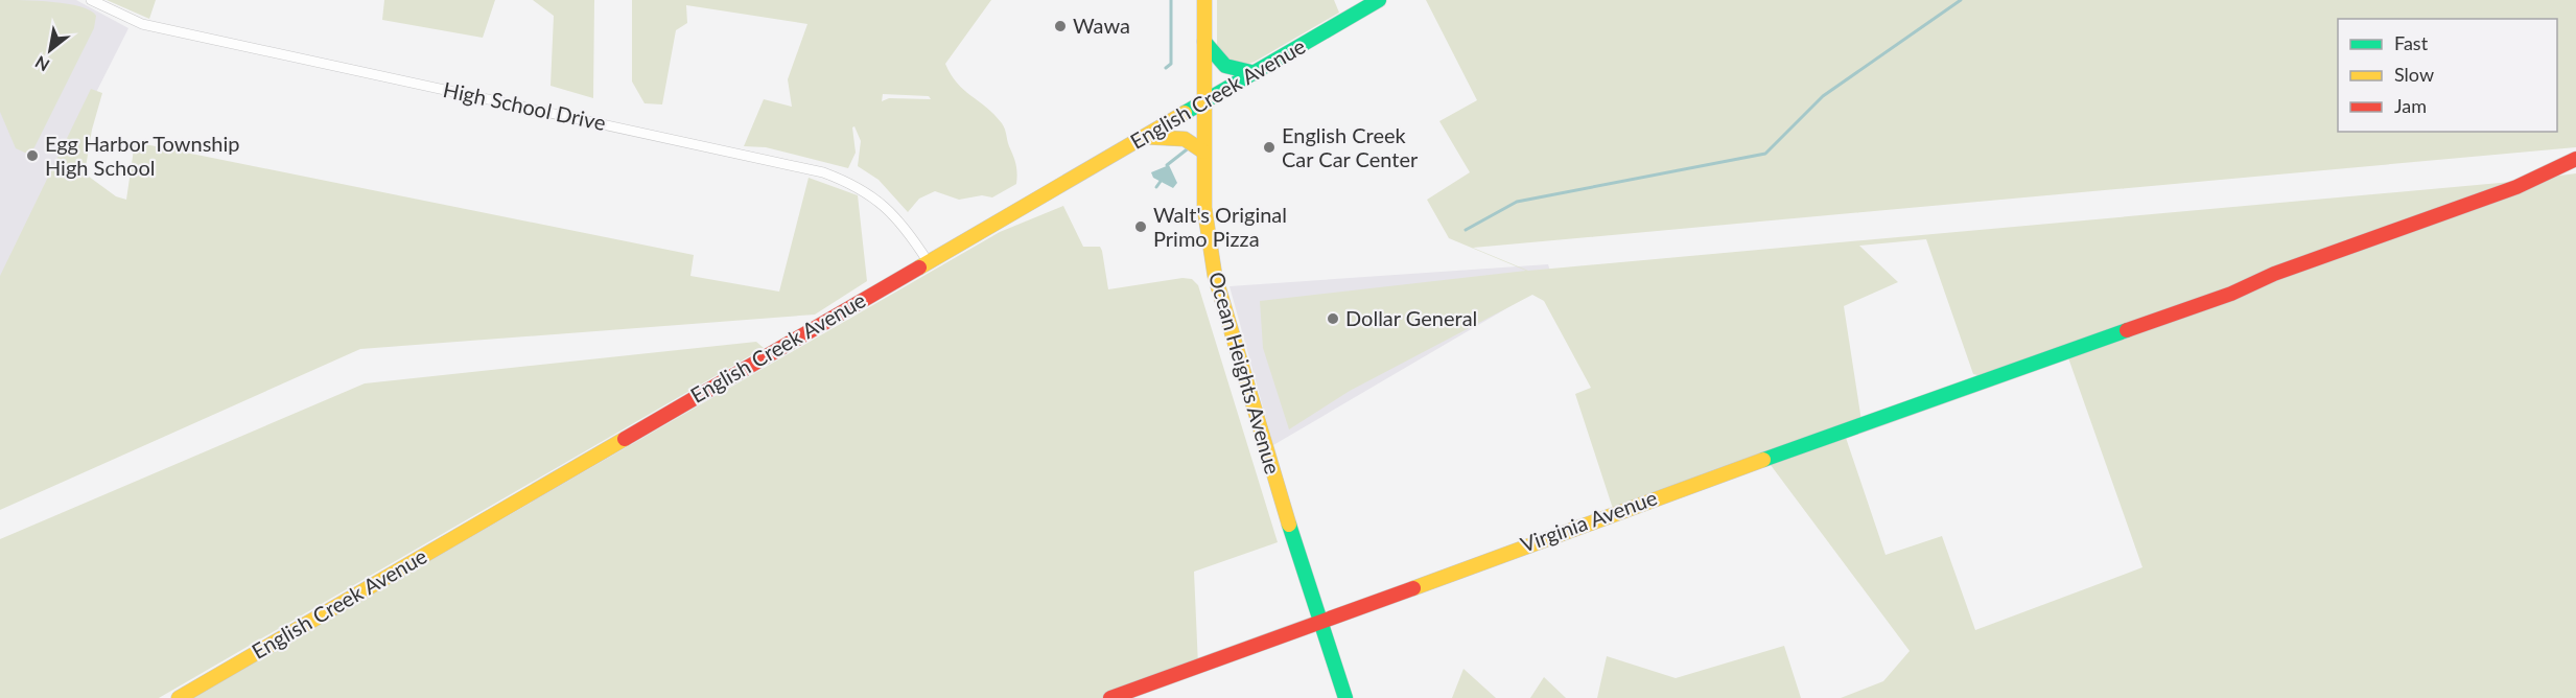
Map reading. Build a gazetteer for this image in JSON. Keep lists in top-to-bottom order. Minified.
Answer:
{"streets":{"main road":["English Creek Avenue","Ocean Heights Avenue","Virginia Avenue"],"street":["High School Drive"]},"crossings":[["English Creek Avenue","High School Drive"],["English Creek Avenue","Ocean Heights Avenue"],["Ocean Heights Avenue","Virginia Avenue"]],"places":["Wawa","English Creek Car Car Center","Egg Harbor Township High School","Walt's Original Primo Pizza","Dollar General"],"legend":["Fast","Slow","Jam"],"north":"bottom left"}
